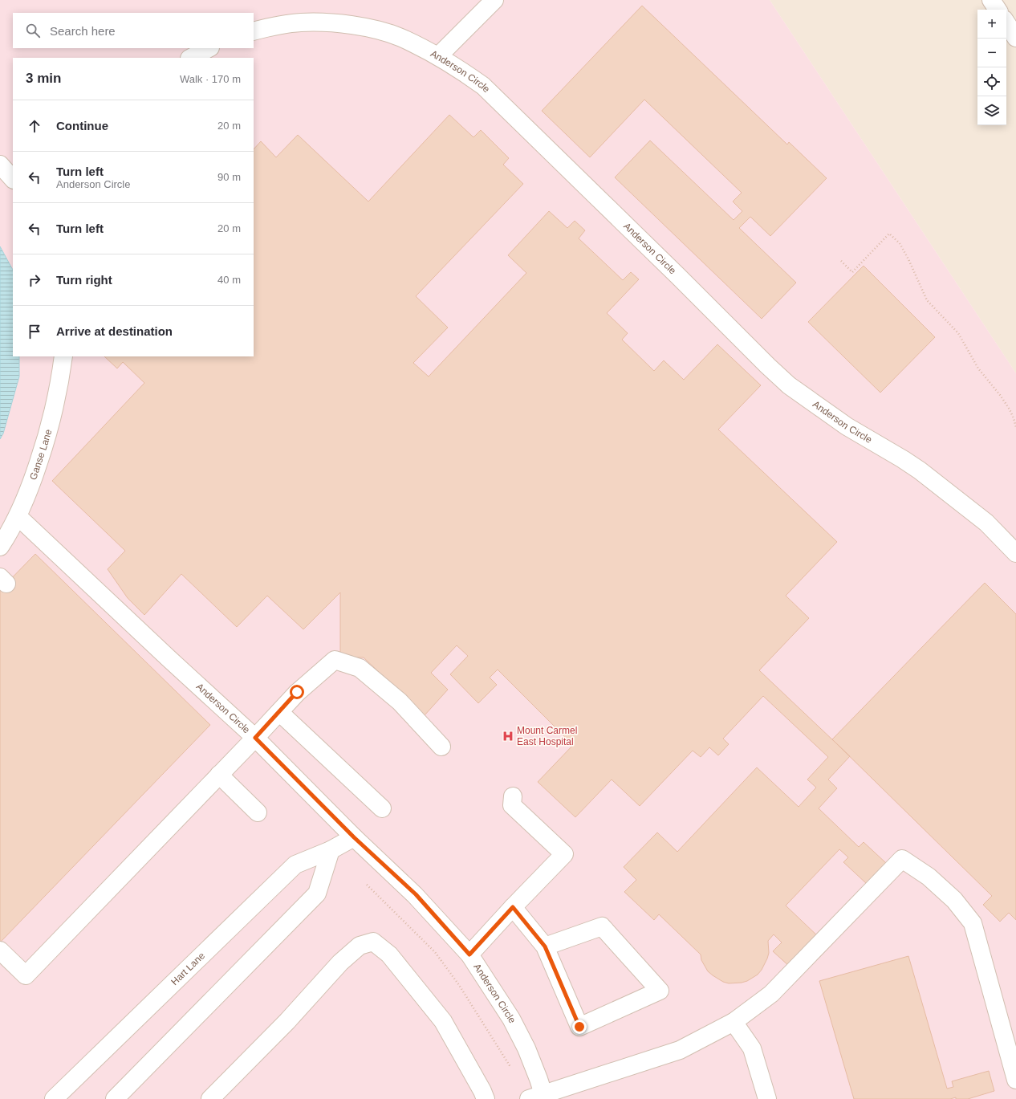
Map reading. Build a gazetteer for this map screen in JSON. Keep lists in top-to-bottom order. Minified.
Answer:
{"streets":{"street":["Anderson Circle","Ganse Lane","Hart Lane"]},"crossings":[["Anderson Circle","Ganse Lane"],["Anderson Circle","Hart Lane"]],"places":{"hospital":["Mount Carmel East Hospital"]},"page":{"map_buttons":["+","−"],"search":"Search here","heading":["3 min","Walk · 170 m"],"list":[["Continue","20 m"],["Turn left","Anderson Circle","90 m"],["Turn left","20 m"],["Turn right","40 m"],"Arrive at destination"]}}
